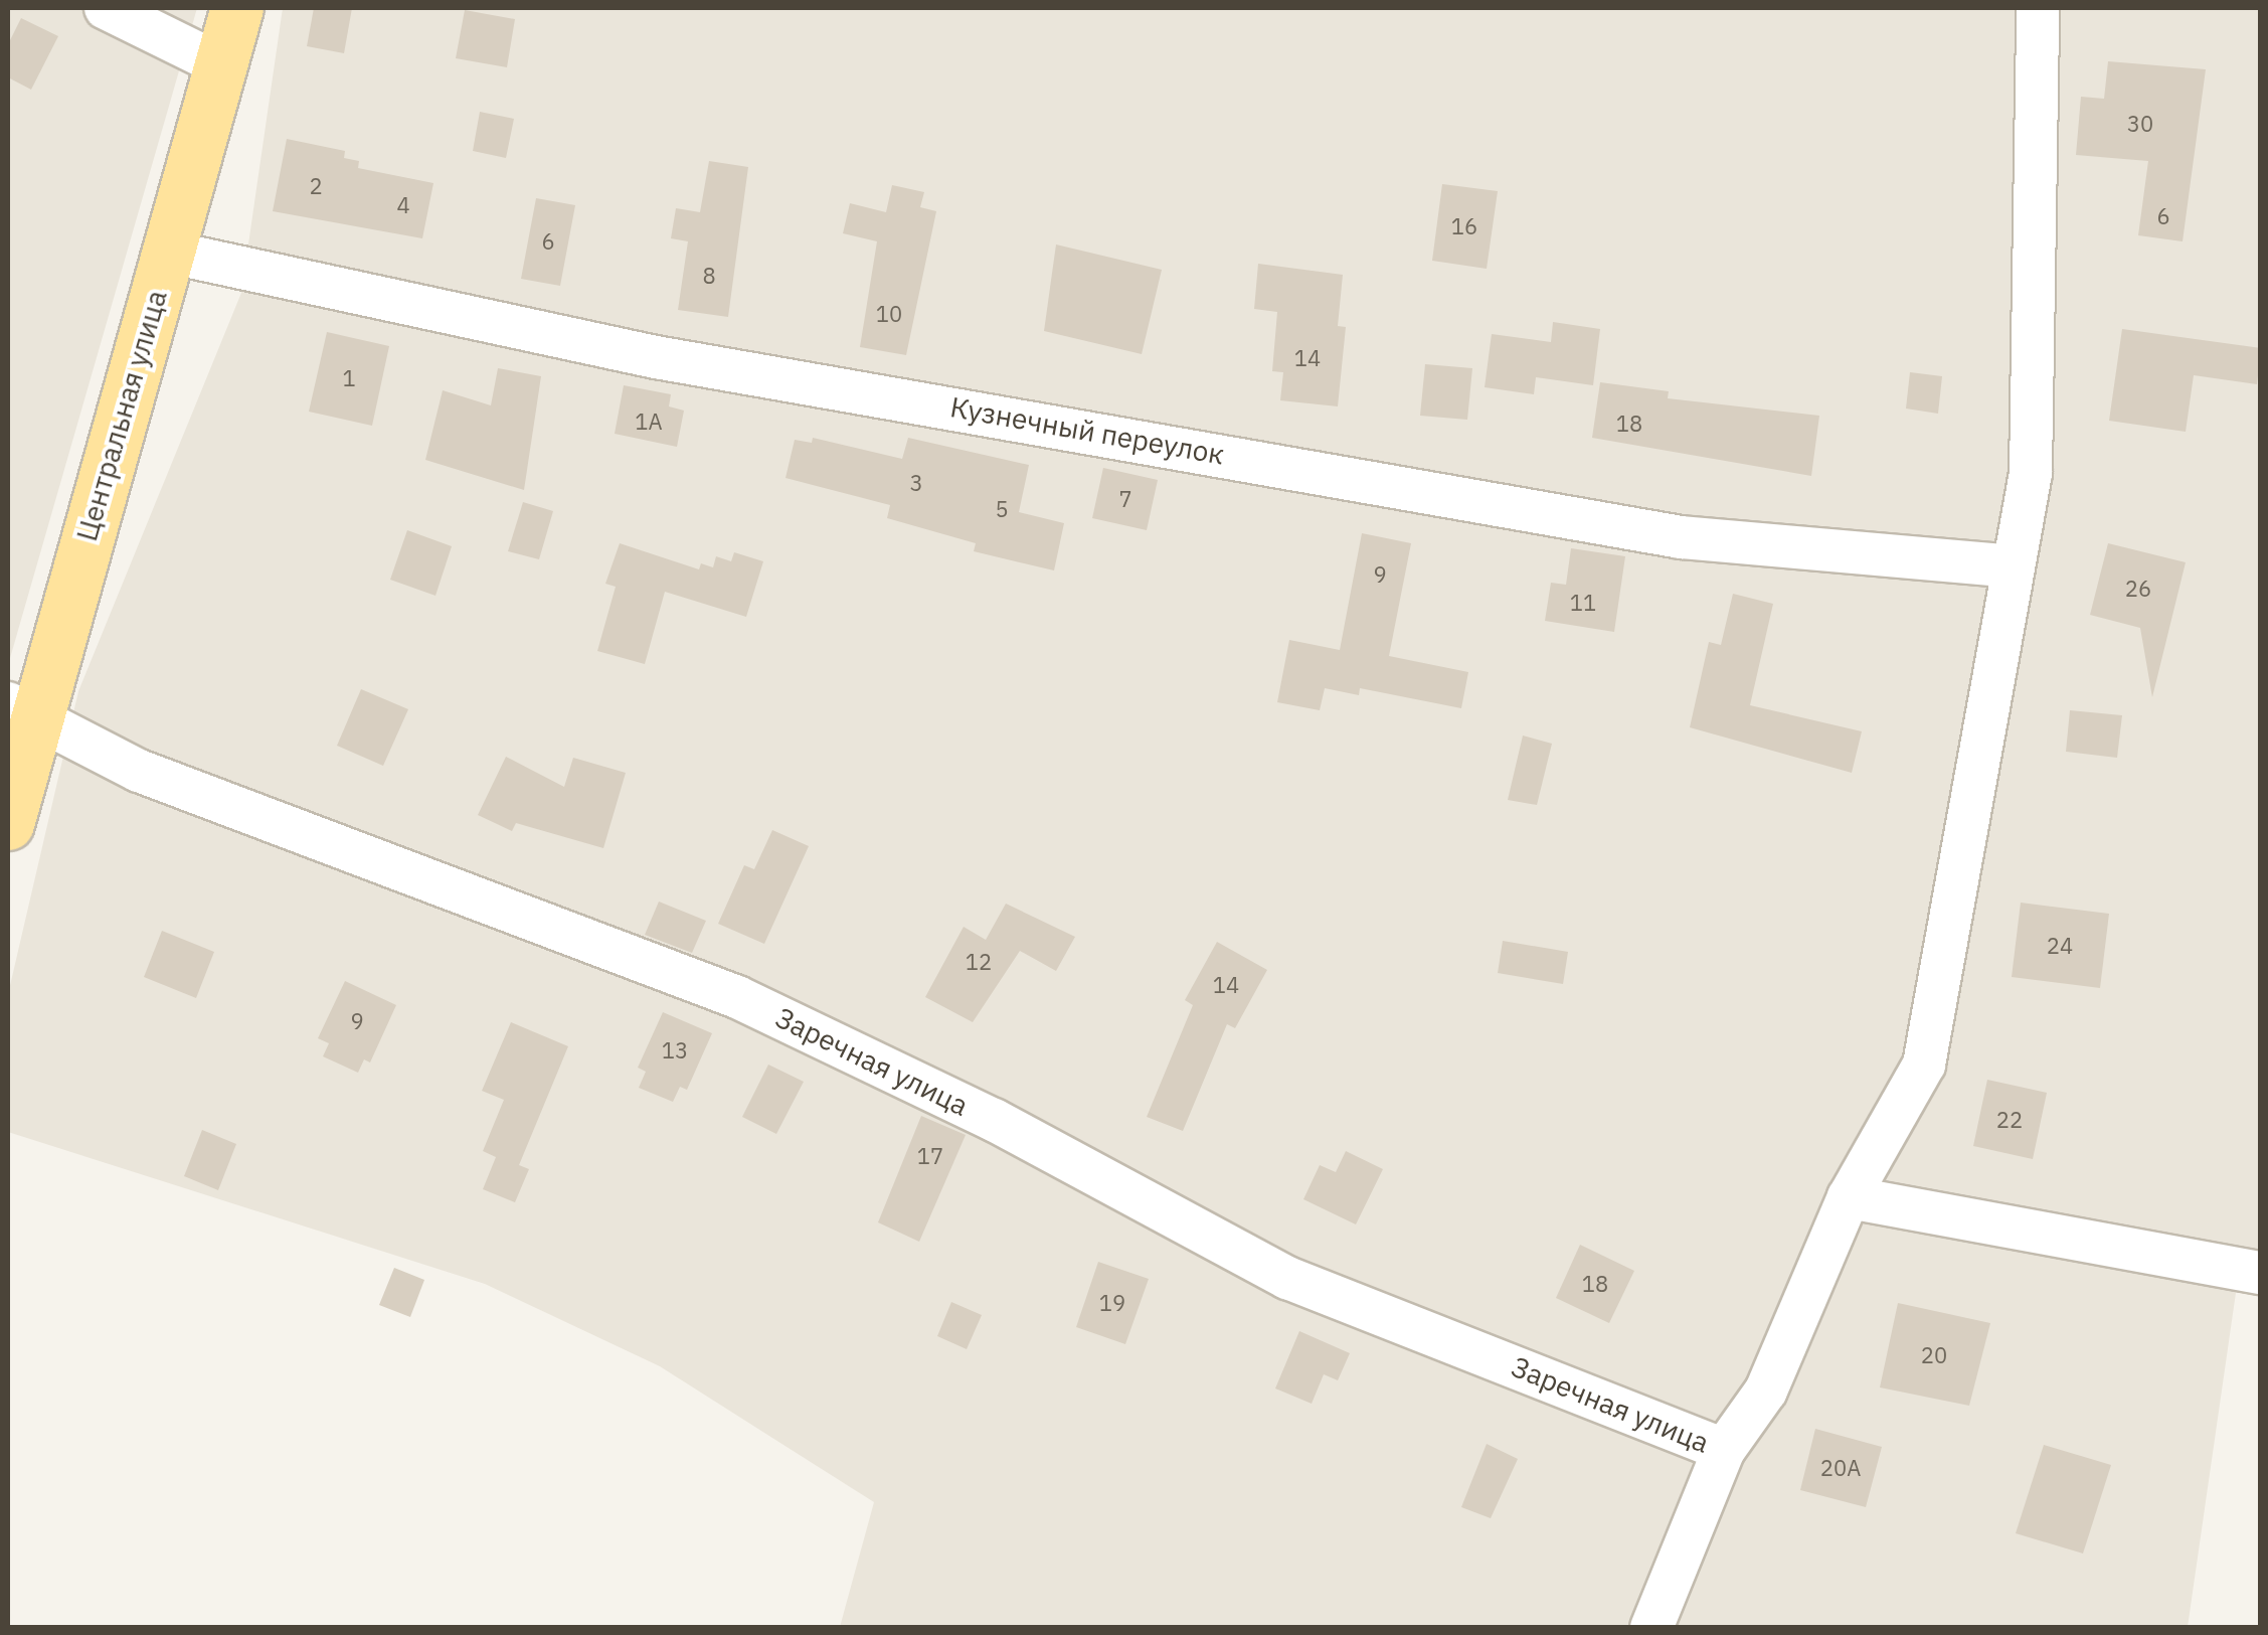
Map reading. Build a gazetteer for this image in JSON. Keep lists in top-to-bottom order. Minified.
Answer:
{"streets":{"main road":["Центральная улица"],"street":["Кузнечный переулок","Заречная улица"]},"crossings":[["Центральная улица","Кузнечный переулок"],["Центральная улица","Заречная улица"],["Кузнечный переулок","Заречная улица"]],"house_numbers":["30","2","4","6","16","6","8","10","14","1","1А","18","3","7","5","9","26","11","24","12","14","9","13","22","17","18","19","20","20А"]}
